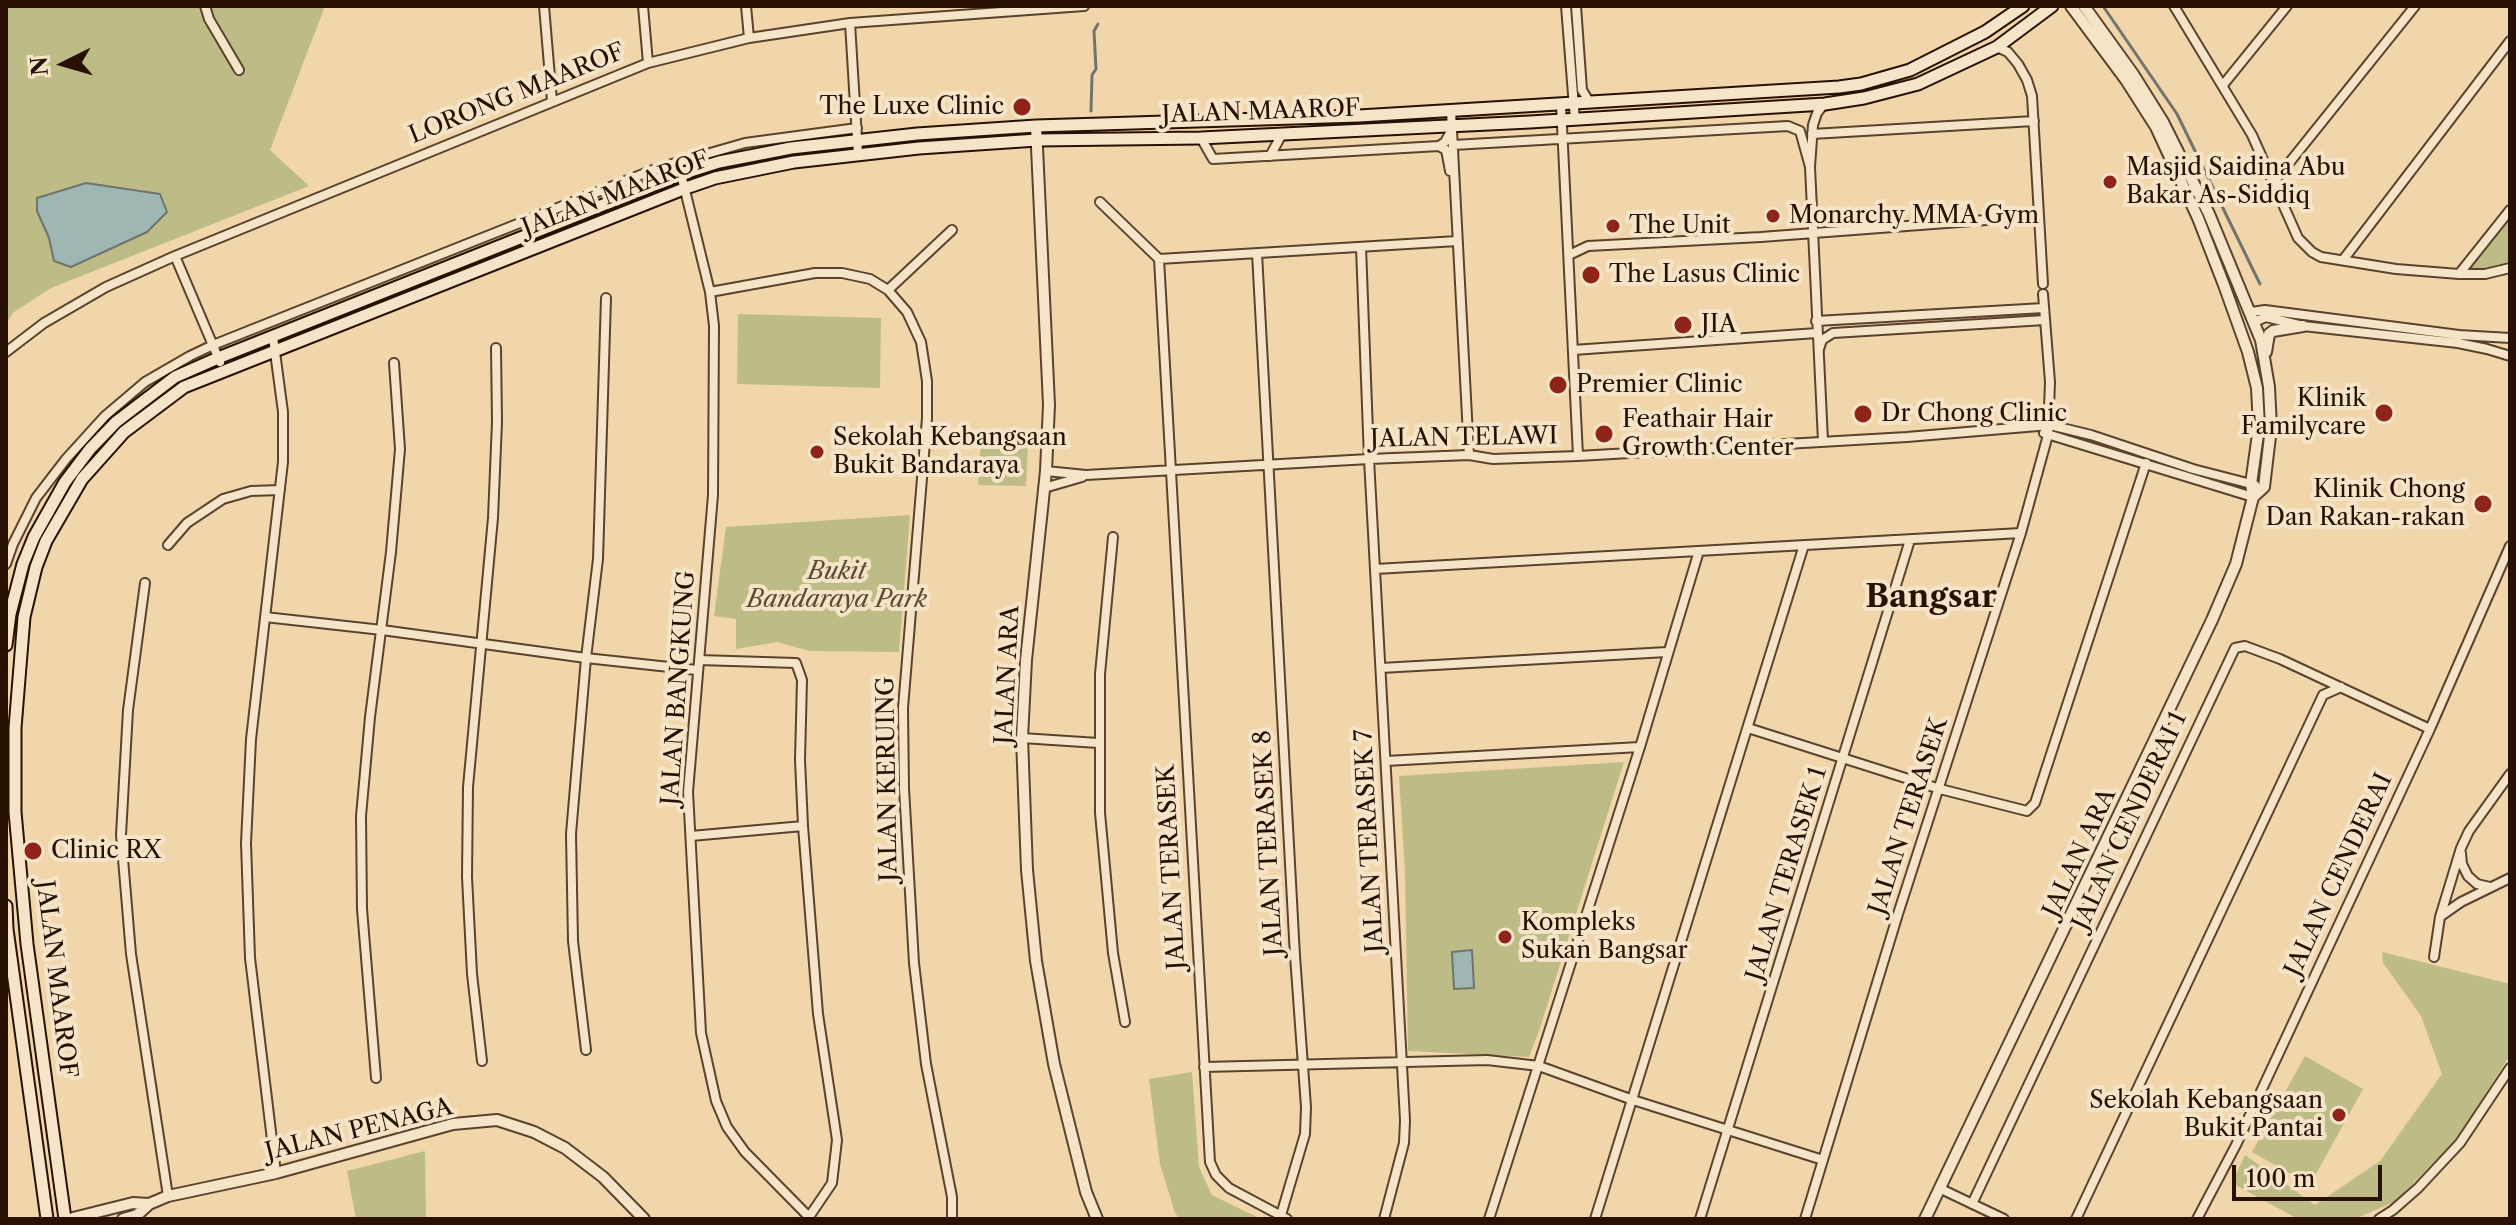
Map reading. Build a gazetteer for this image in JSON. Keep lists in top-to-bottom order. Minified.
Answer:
{"streets":{"main road":["JALAN MAAROF"],"street":["LORONG MAAROF","JALAN TELAWI","JALAN ARA","JALAN BANGKUNG","JALAN KERUING","JALAN TERASEK","JALAN CENDERAI 1","JALAN TERASEK 7","JALAN TERASEK 8","JALAN TERASEK 1","JALAN CENDERAI","JALAN PENAGA"]},"crossings":[["JALAN MAAROF","JALAN ARA"],["JALAN MAAROF","JALAN BANGKUNG"],["JALAN MAAROF","JALAN TERASEK"],["JALAN MAAROF","JALAN PENAGA"],["JALAN TELAWI","JALAN ARA"],["JALAN TELAWI","JALAN TERASEK"],["JALAN TELAWI","JALAN TERASEK 7"],["JALAN TELAWI","JALAN TERASEK 8"],["JALAN TERASEK","JALAN TERASEK 8"],["JALAN CENDERAI 1","JALAN CENDERAI"]],"districts":["Bangsar"],"parks":["Bukit Bandaraya Park"],"places":["The Luxe Clinic","Masjid Saidina Abu Bakar As-Siddiq","Monarchy MMA Gym","The Unit","The Lasus Clinic","JIA","Premier Clinic","Klinik Familycare","Dr Chong Clinic","Feathair Hair Growth Center","Sekolah Kebangsaan Bukit Bandaraya","Klinik Chong Dan Rakan-rakan","Clinic RX","Kompleks Sukan Bangsar","Sekolah Kebangsaan Bukit Pantai"],"scale_bar":"100 m","north":"left"}
